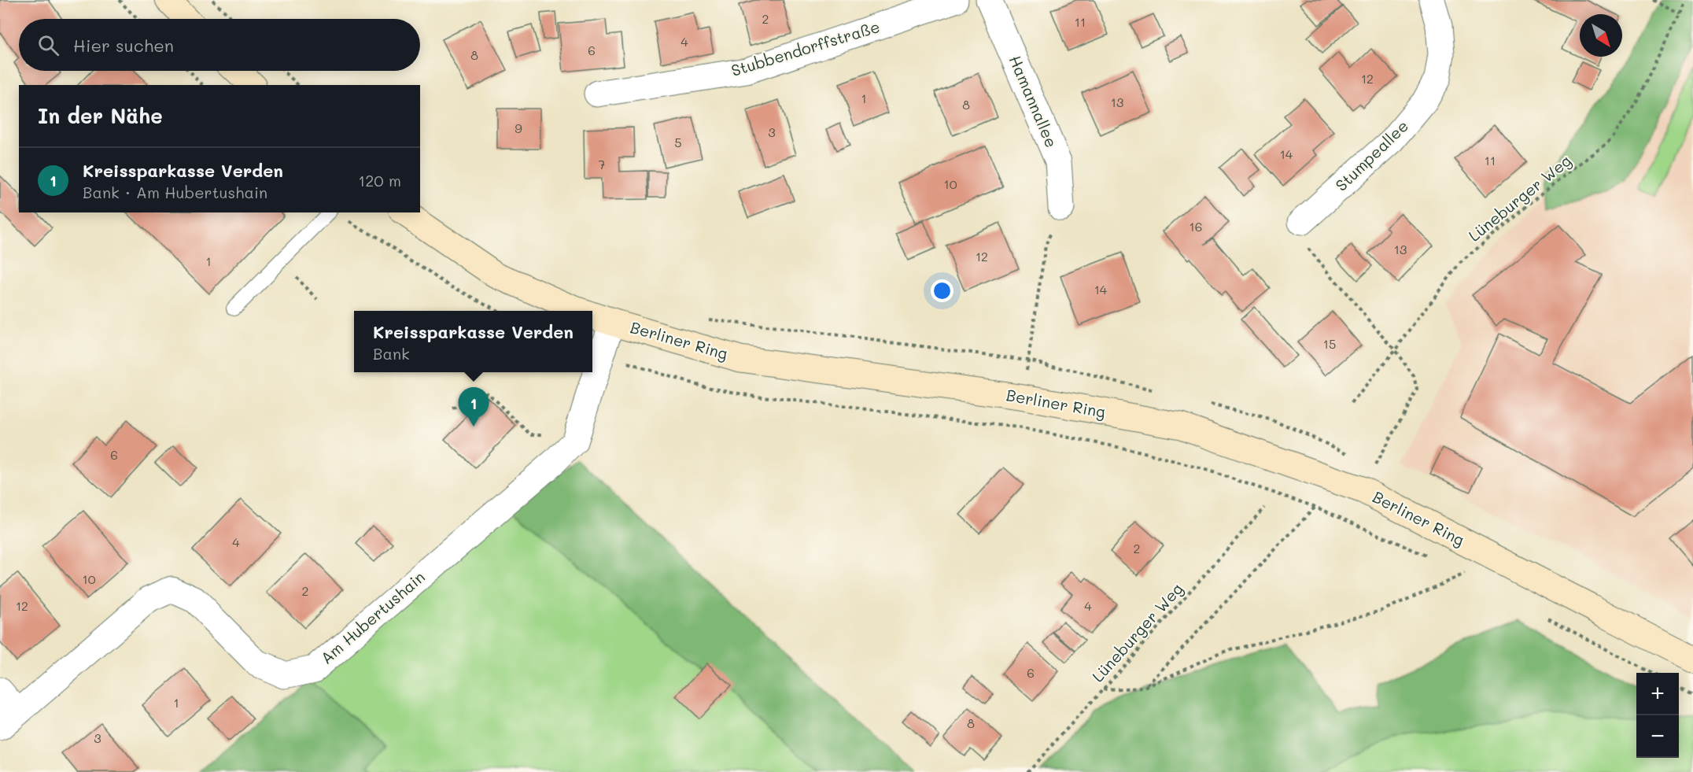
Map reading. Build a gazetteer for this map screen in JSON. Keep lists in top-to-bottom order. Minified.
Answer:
{"streets":{"street":["Stubbendorffstraße","Hamannallee","Stumpeallee","Berliner Ring","Am Hubertushain"],"path":["Lüneburger Weg"]},"crossings":[["Berliner Ring","Am Hubertushain"]],"house_numbers":["2","11","4","6","8","12","1","13","8","9","3","5","14","11","7","10","16","13","12","1","14","15","6","4","2","10","2","12","4","6","1","8","3"],"north":"bottom right","page":{"search":"Hier suchen","heading":"In der Nähe","list":[{"mark":"1","name":"Kreissparkasse Verden","note":"Bank · Am Hubertushain","value":"120 m"}],"popup":["Kreissparkasse Verden","Bank"],"pins":"1","map_buttons":["+","−"]}}
